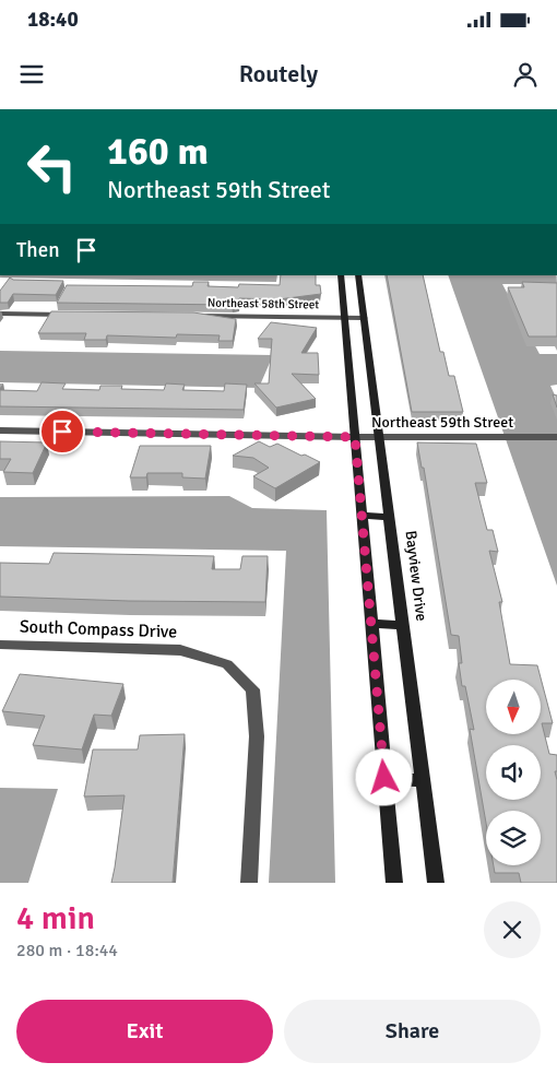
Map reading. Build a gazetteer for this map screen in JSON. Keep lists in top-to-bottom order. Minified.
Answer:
{"streets":{"street":["Northeast 58th Street","Northeast 59th Street","Bayview Drive","South Compass Drive"]},"crossings":[["Northeast 58th Street","Bayview Drive"],["Northeast 59th Street","Bayview Drive"]],"north":"bottom","page":{"status":"18:40","header":"Routely","turn":["160 m","Northeast 59th Street"],"then":"Then","heading":["4 min","280 m · 18:44"],"buttons":["Exit","Share"]}}
